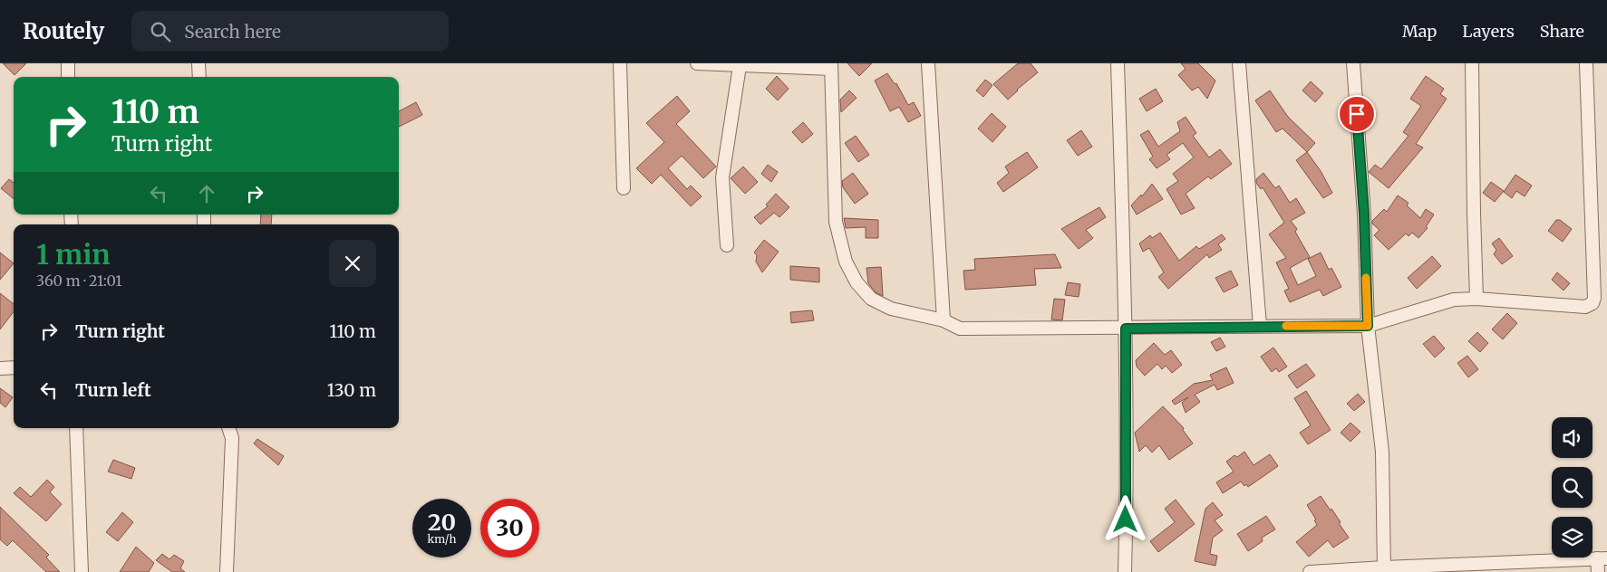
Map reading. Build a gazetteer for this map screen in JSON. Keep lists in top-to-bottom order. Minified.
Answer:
{"page":{"header":"Routely","search":"Search here","nav":["Map","Layers","Share"],"turn":["110 m","Turn right"],"heading":["1 min","360 m · 21:01"],"list":[{"name":"Turn right","value":"110 m"},{"name":"Turn left","value":"130 m"}],"speed":"20 km/h","limit":"30"}}
